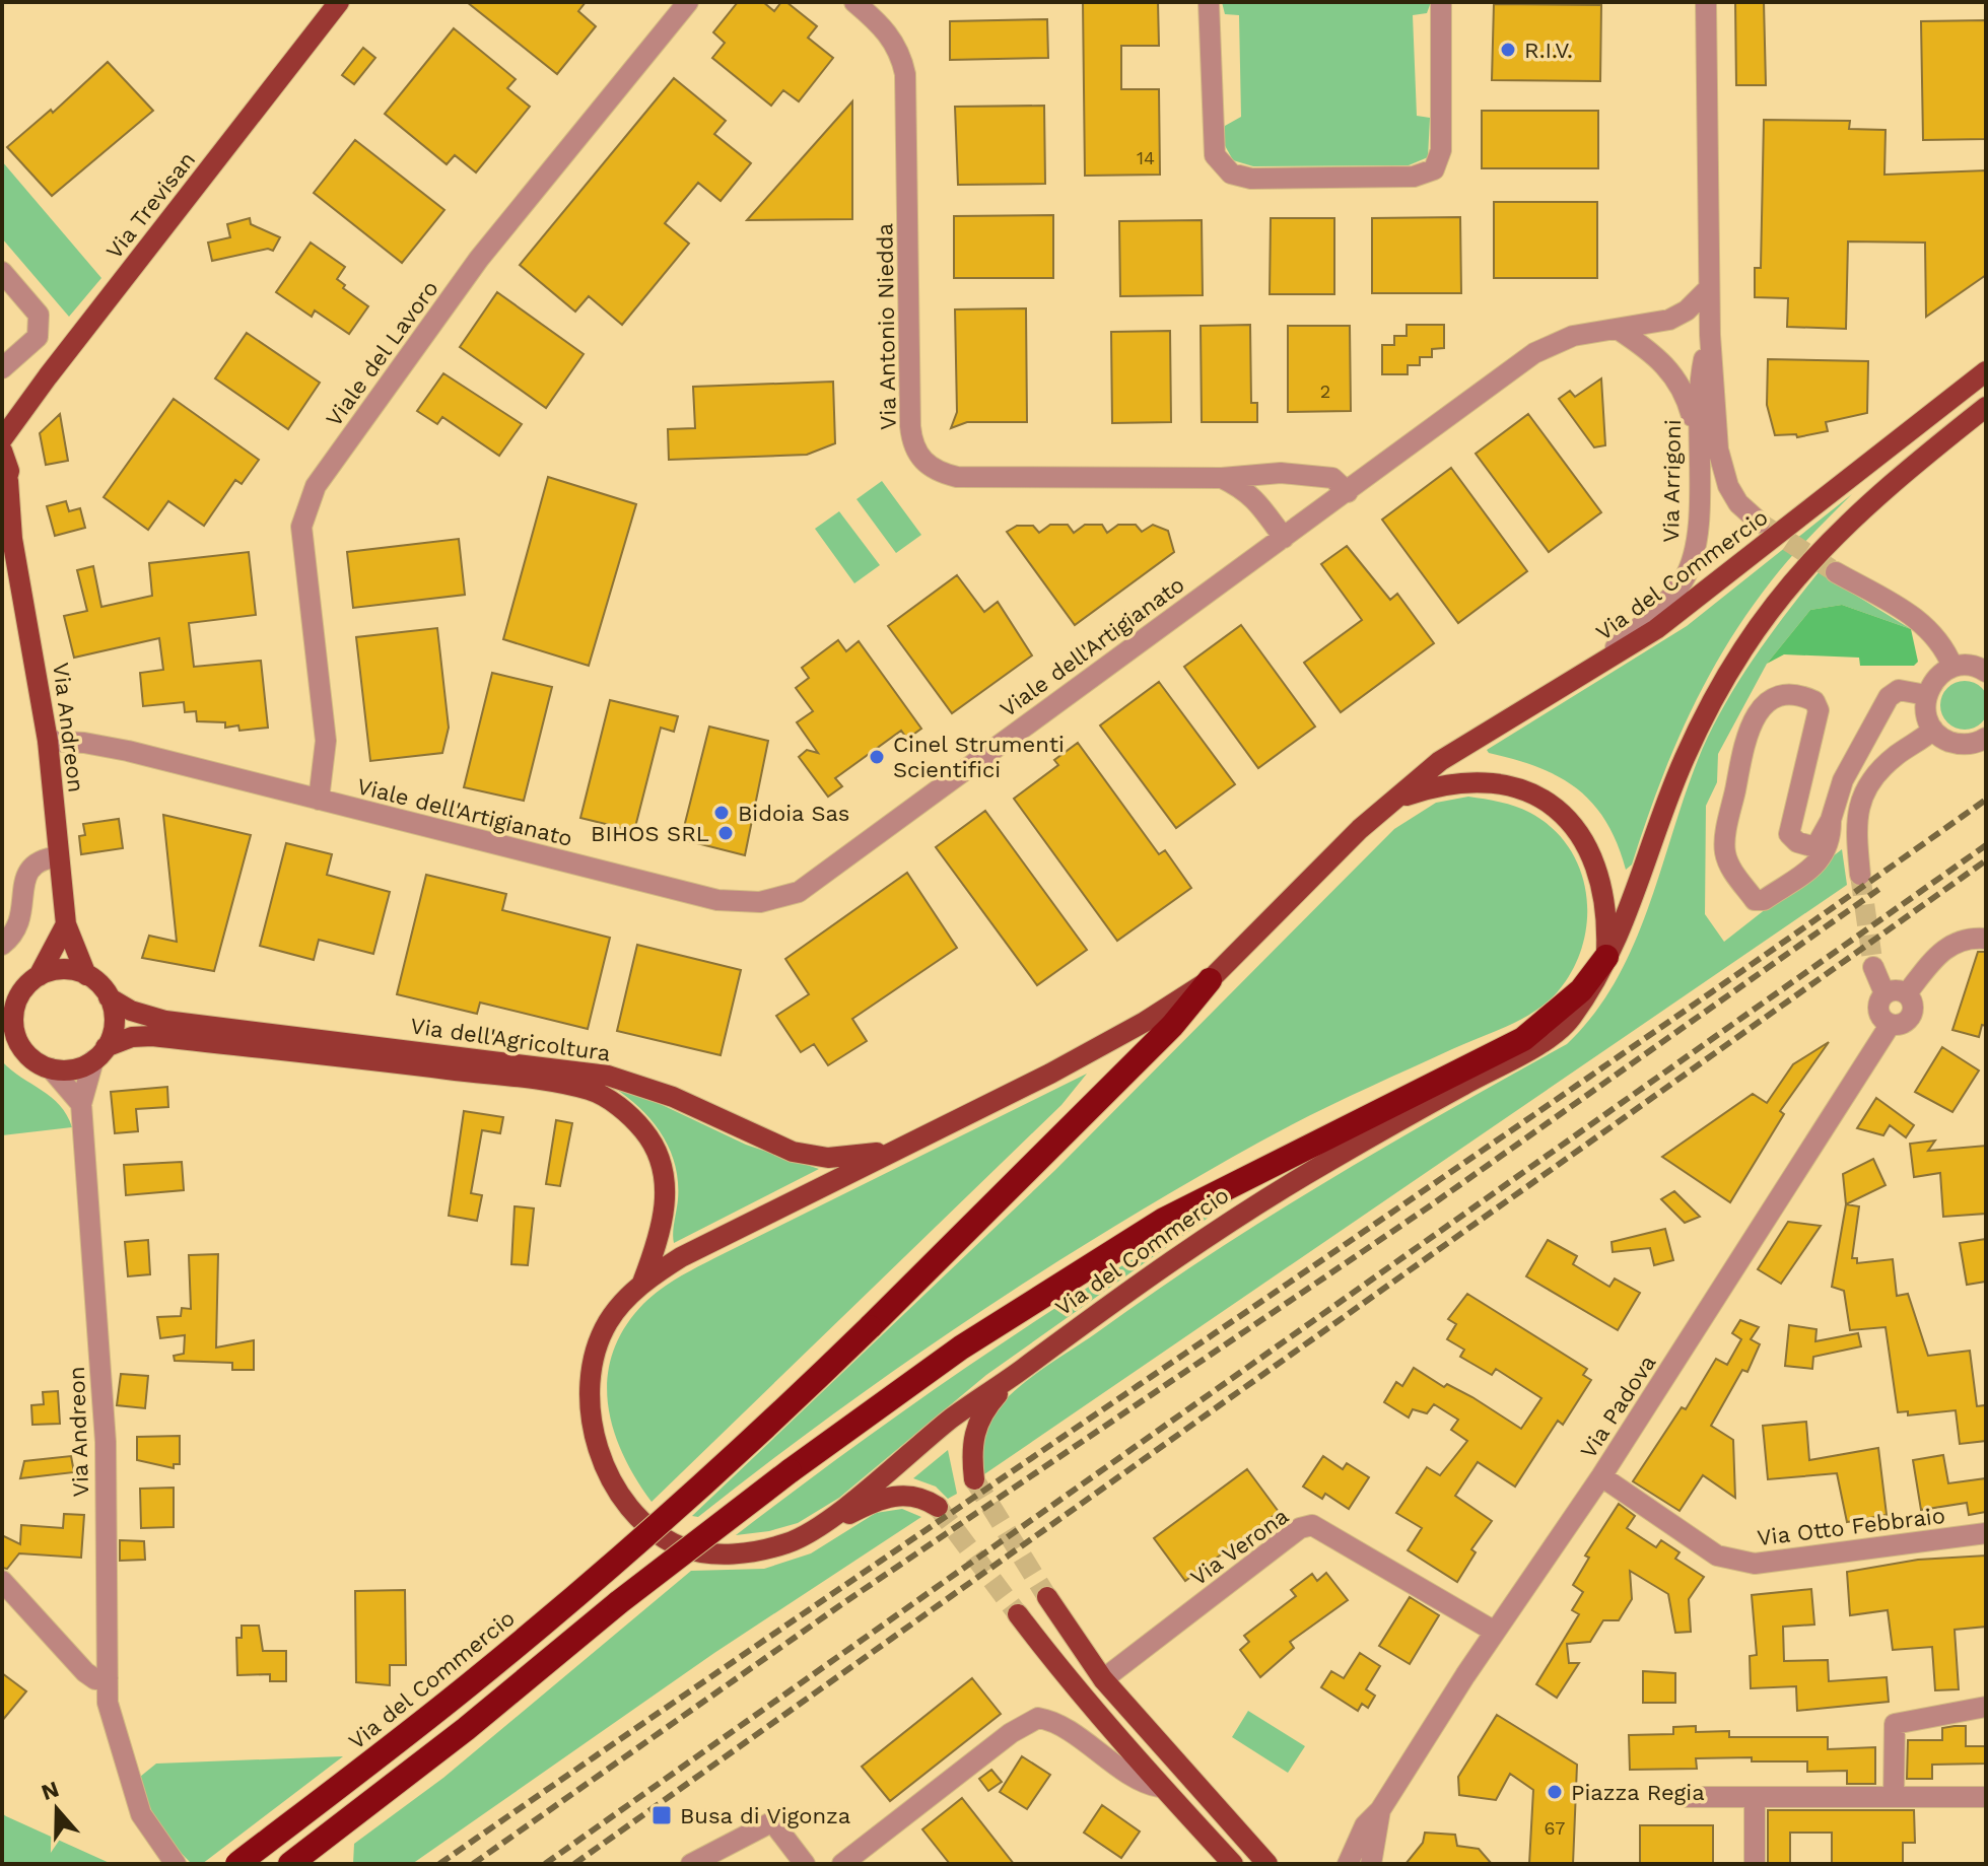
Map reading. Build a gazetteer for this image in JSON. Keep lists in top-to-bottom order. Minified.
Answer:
{"streets":{"highway":["Via del Commercio"],"main road":["Via Trevisan","Via Andreon","Via dell'Agricoltura"],"street":["Via Antonio Niedda","Viale del Lavoro","Via Arrigoni","Viale dell'Artigianato","Via Padova","Via Otto Febbraio","Via Verona"]},"crossings":[["Via Antonio Niedda","Viale dell'Artigianato"],["Viale del Lavoro","Viale dell'Artigianato"],["Via Arrigoni","Via del Commercio"],["Via Arrigoni","Viale dell'Artigianato"],["Via del Commercio","Via dell'Agricoltura"],["Viale dell'Artigianato","Via Andreon"],["Via Andreon","Via dell'Agricoltura"],["Via Padova","Via Otto Febbraio"],["Via Padova","Via Verona"]],"places":{"other":["R.I.V.","Cinel Strumenti Scientifici","Bidoia Sas","BIHOS SRL","Piazza Regia"],"transit":["Busa di Vigonza"]},"house_numbers":["14","2","67"],"north":"top"}
